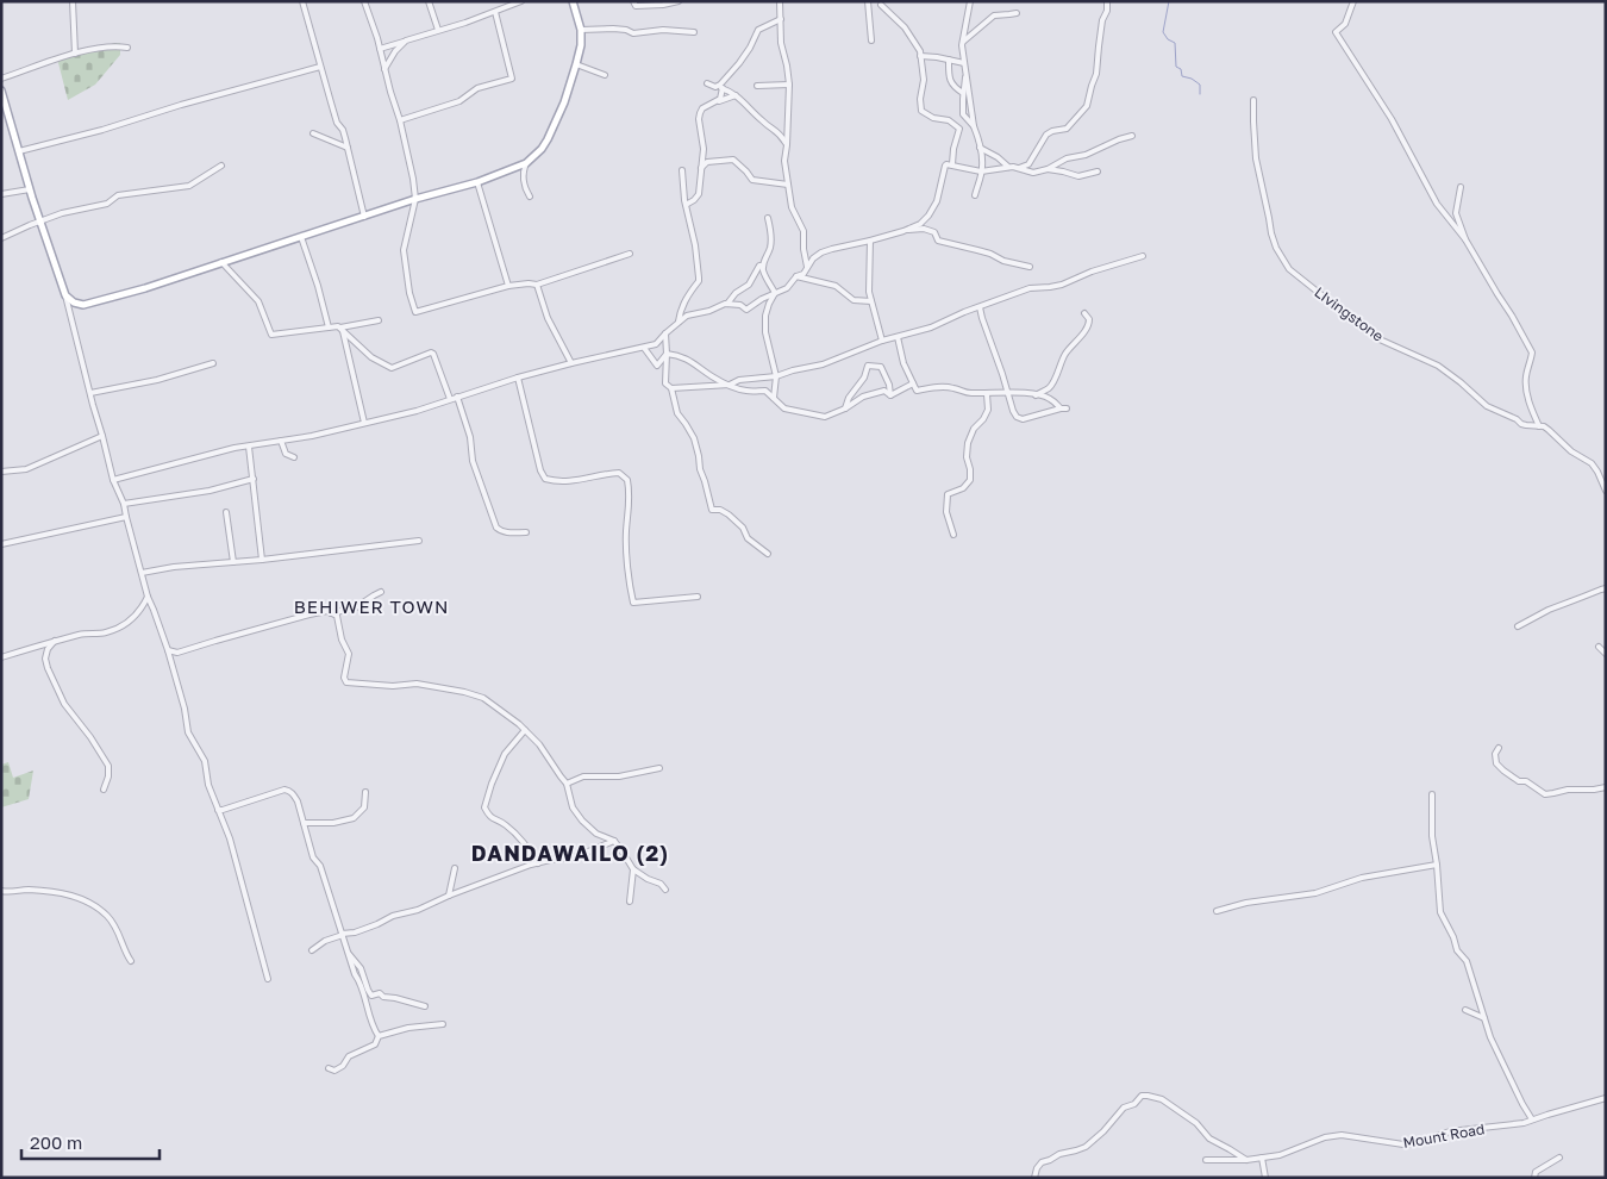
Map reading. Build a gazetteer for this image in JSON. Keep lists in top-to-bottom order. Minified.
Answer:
{"streets":{"street":["LIvingstone","Mount Road"]},"districts":["BEHIWER TOWN","DANDAWAILO (2)"],"scale_bar":"200 m"}
